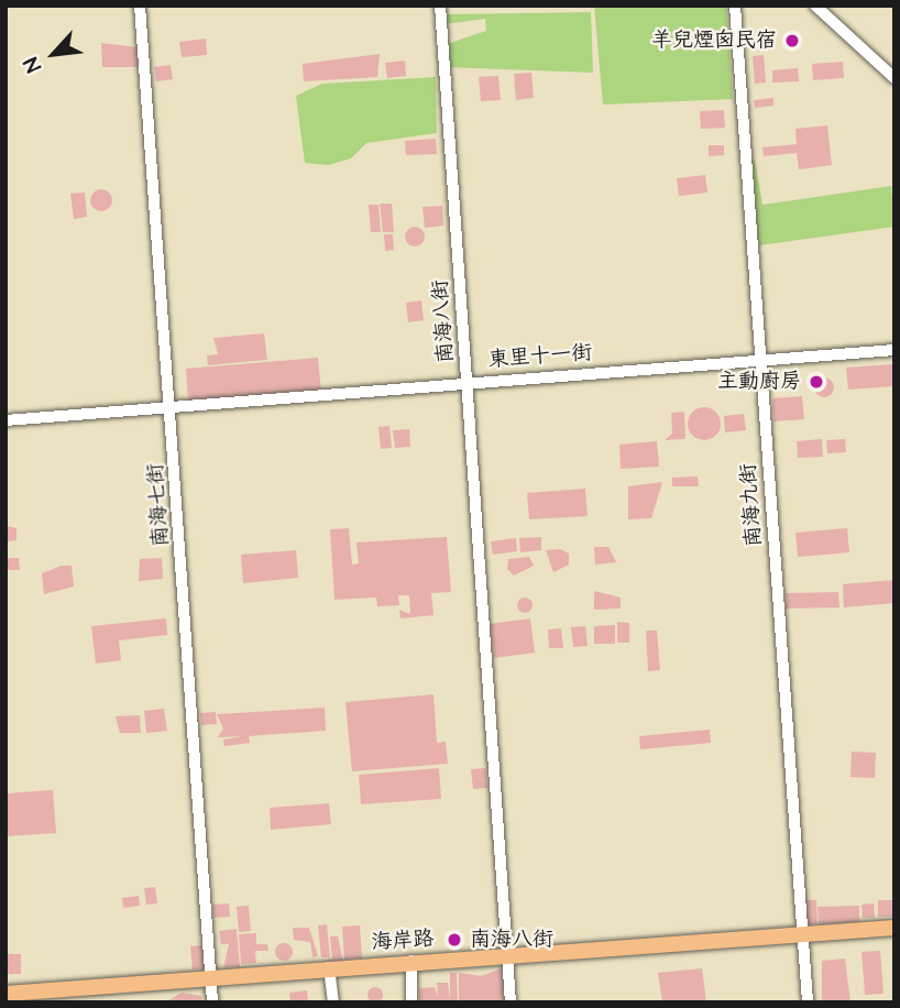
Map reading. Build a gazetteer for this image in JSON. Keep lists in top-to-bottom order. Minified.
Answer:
{"streets":{"main road":["海岸路"],"street":["南海八街","東里十一街","南海七街","南海九街"]},"crossings":[["南海八街","東里十一街"],["南海八街","海岸路"],["東里十一街","南海七街"],["東里十一街","南海九街"],["南海七街","海岸路"],["南海九街","海岸路"]],"places":["羊兒煙囪民宿","主動廚房","南海八街"],"north":"bottom left"}
